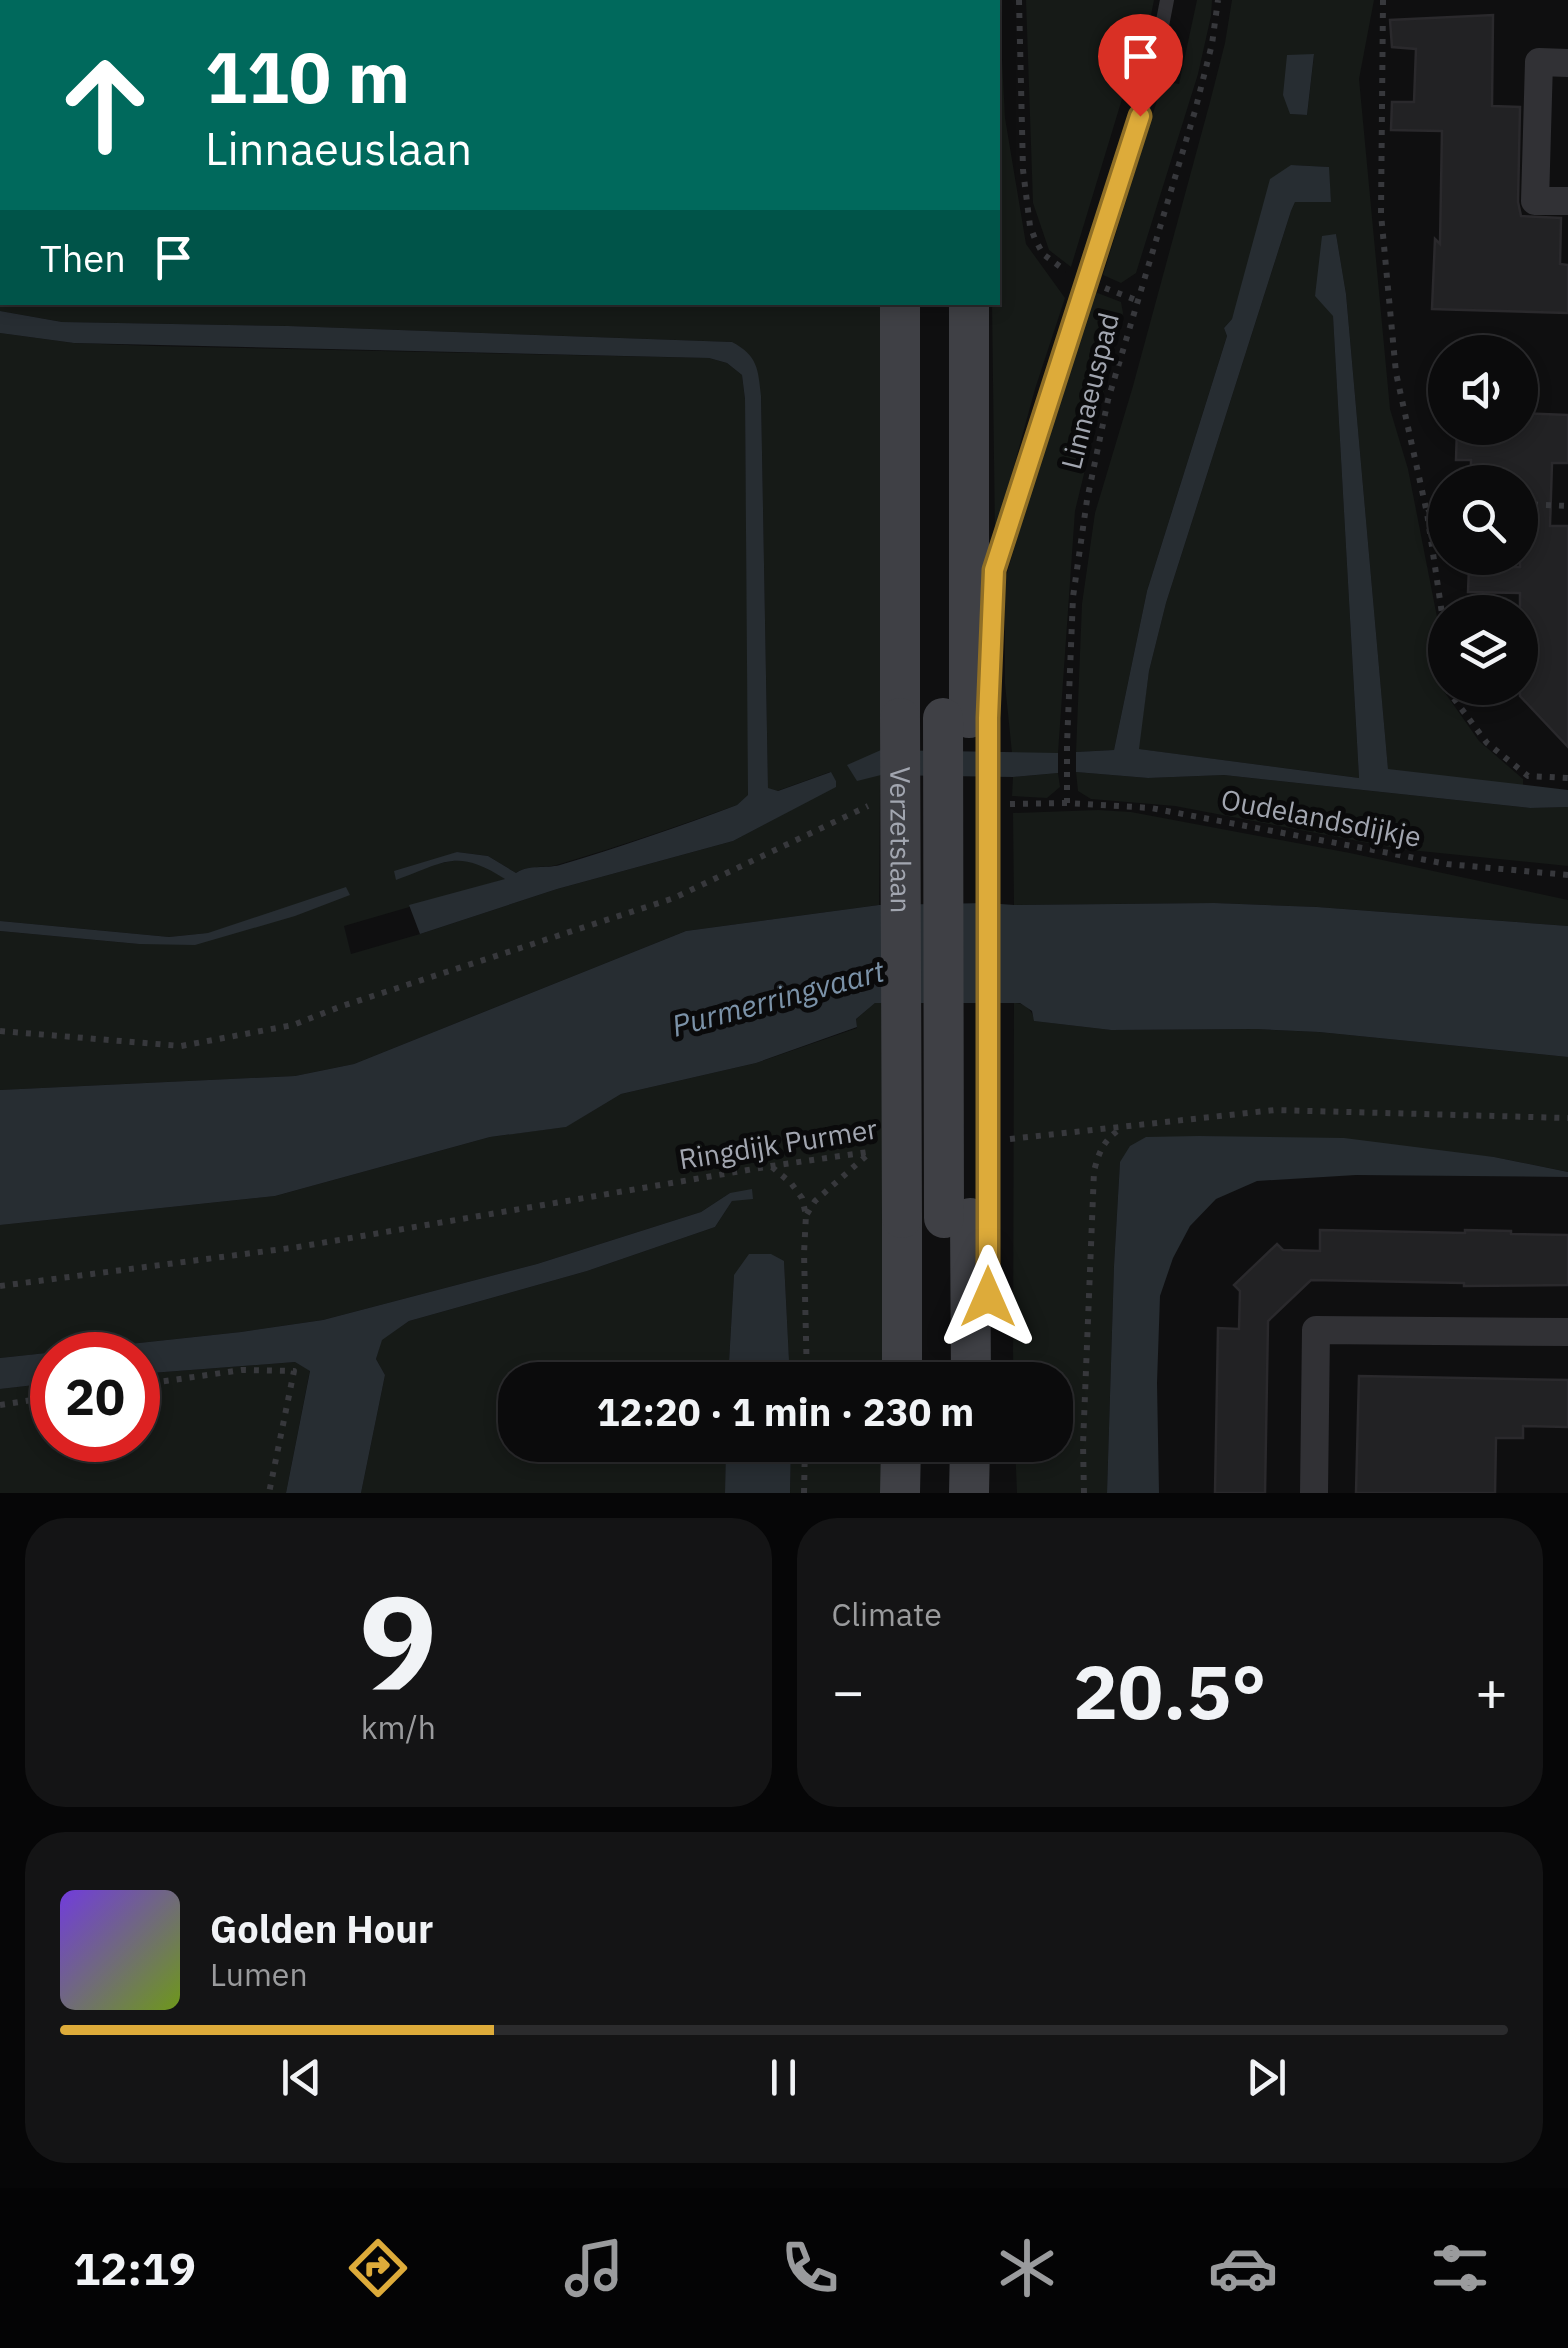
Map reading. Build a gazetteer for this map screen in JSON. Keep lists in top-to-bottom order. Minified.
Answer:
{"streets":{"main road":["Verzetslaan"],"path":["Linnaeuspad","Oudelandsdijkje","Ringdijk Purmer"]},"crossings":[["Linnaeuspad","Oudelandsdijkje"]],"water":["Purmerringvaart"],"page":{"turn":["110 m","Linnaeuslaan"],"then":"Then","limit":"20","trip":"12:20 · 1 min · 230 m","tile":[["9","km/h"],"Climate"],"heat":["−","20.5°","+"],"song":["Golden Hour","Lumen"],"tabs":"12:19"}}
